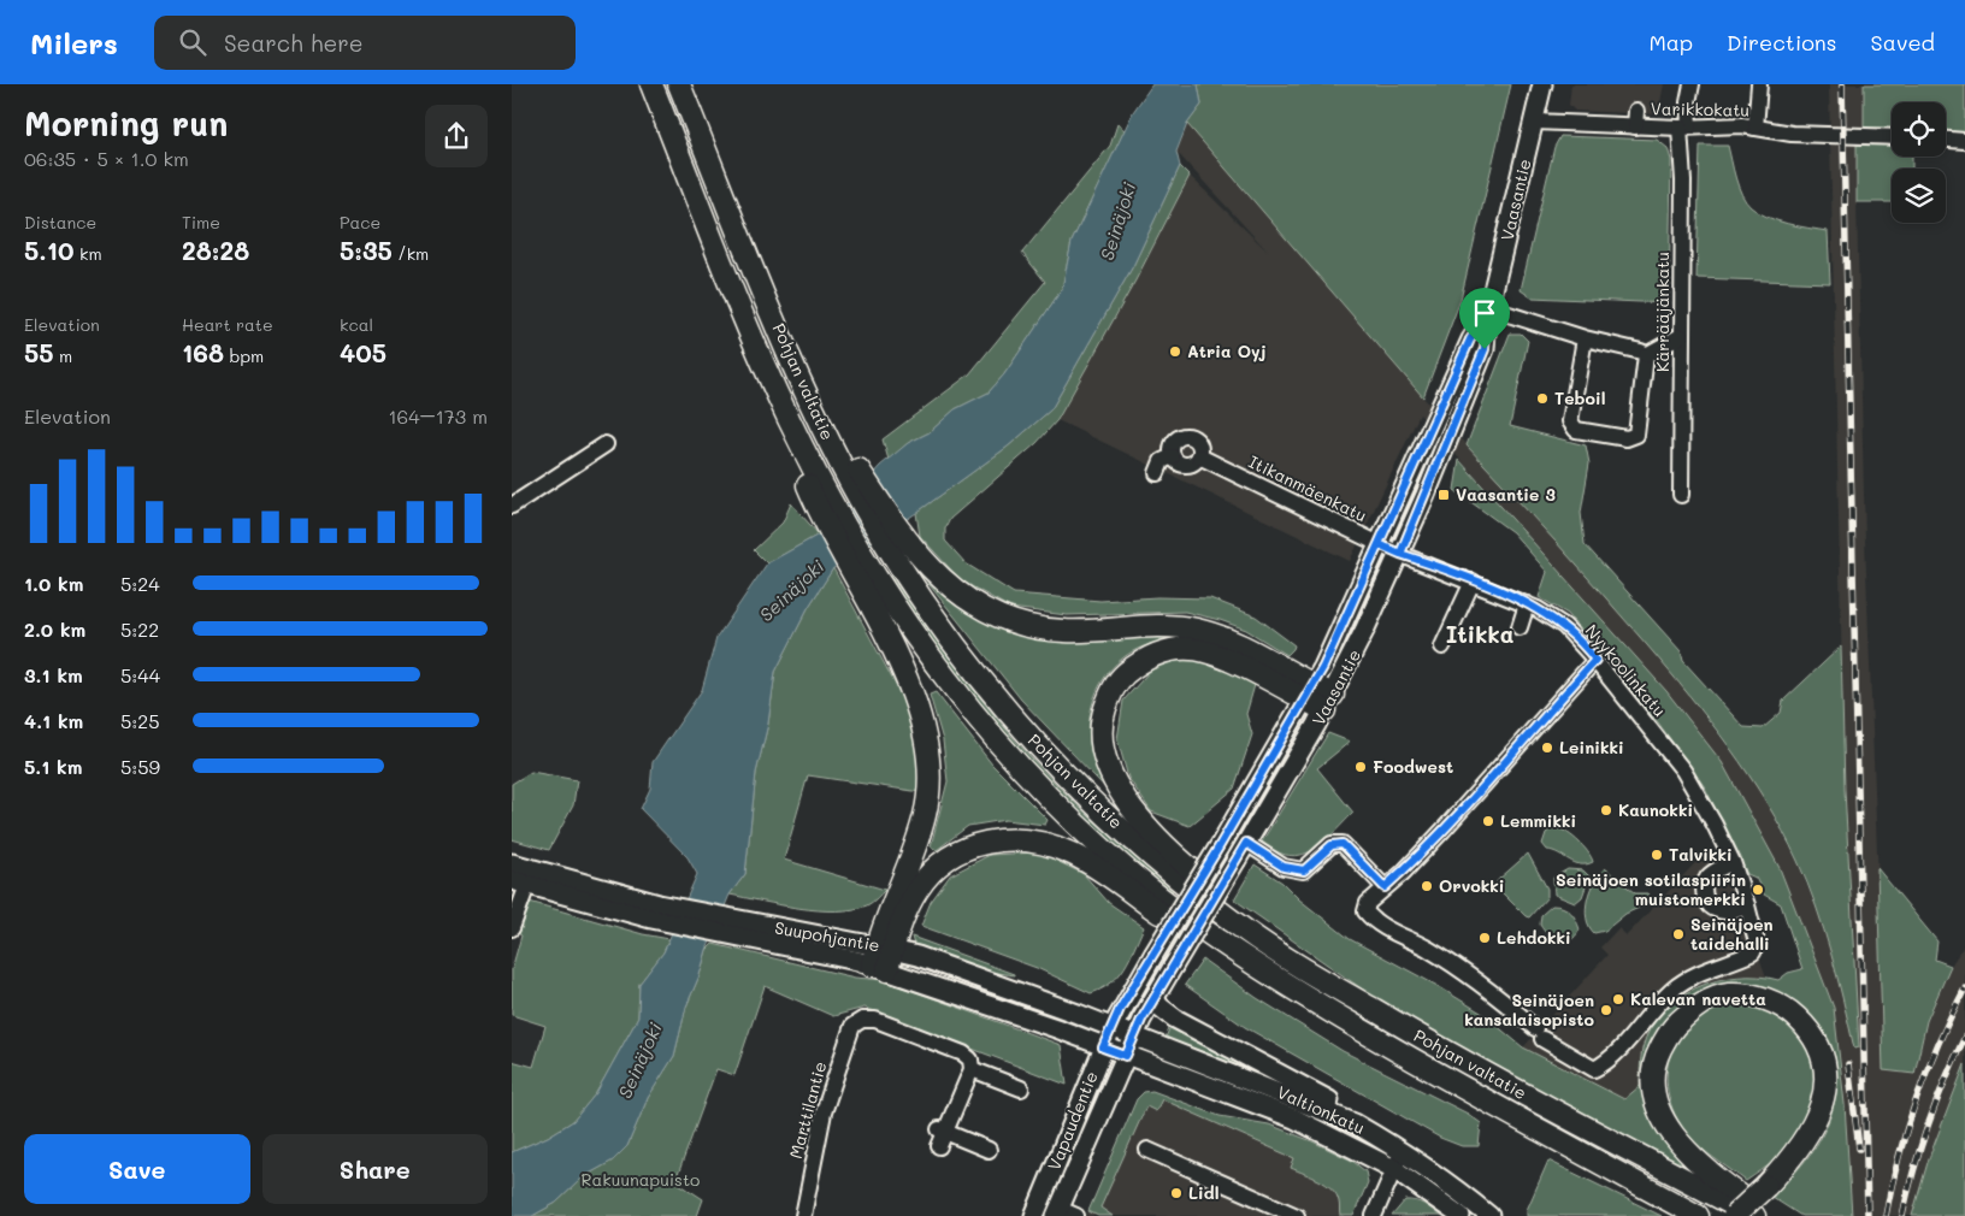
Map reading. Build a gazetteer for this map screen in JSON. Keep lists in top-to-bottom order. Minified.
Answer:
{"streets":{"highway":["Pohjan valtatie"],"main road":["Vaasantie","Suupohjantie","Valtionkatu","Vapaudentie"],"street":["Varikkokatu","Kärrääjänkatu","Itikanmäenkatu","Nyykoolinkatu","Marttilantie"]},"crossings":[["Varikkokatu","Vaasantie"],["Varikkokatu","Kärrääjänkatu"],["Vaasantie","Itikanmäenkatu"],["Vaasantie","Nyykoolinkatu"],["Vaasantie","Suupohjantie"],["Vaasantie","Valtionkatu"],["Vaasantie","Vapaudentie"],["Itikanmäenkatu","Nyykoolinkatu"],["Suupohjantie","Valtionkatu"],["Suupohjantie","Vapaudentie"],["Valtionkatu","Vapaudentie"]],"districts":["Itikka"],"water":["Seinäjoki"],"parks":["Rakuunapuisto"],"places":{"other":["Atria Oyj","Teboil","Leinikki","Foodwest","Kaunokki","Lemmikki","Talvikki","Orvokki","Seinäjoen sotilaspiirin muistomerkki","Seinäjoen taidehalli","Lehdokki","Kalevan navetta","Seinäjoen kansalaisopisto","Lidl"],"transit":["Vaasantie 3"]},"page":{"header":"Milers","search":"Search here","nav":["Map","Directions","Saved"],"heading":["Morning run","06:35 · 5 × 1.0 km"],"stats":[["Distance","5.10 km"],["Time","28:28"],["Pace","5:35 /km"],["Elevation","55 m"],["Heart rate","168 bpm"],["kcal","405"]],"chart":["Elevation","164–173 m"],"list":[{"name":"1.0 km","note":"5:24"},{"name":"2.0 km","note":"5:22"},{"name":"3.1 km","note":"5:44"},{"name":"4.1 km","note":"5:25"},{"name":"5.1 km","note":"5:59"}],"buttons":["Save","Share"]}}
